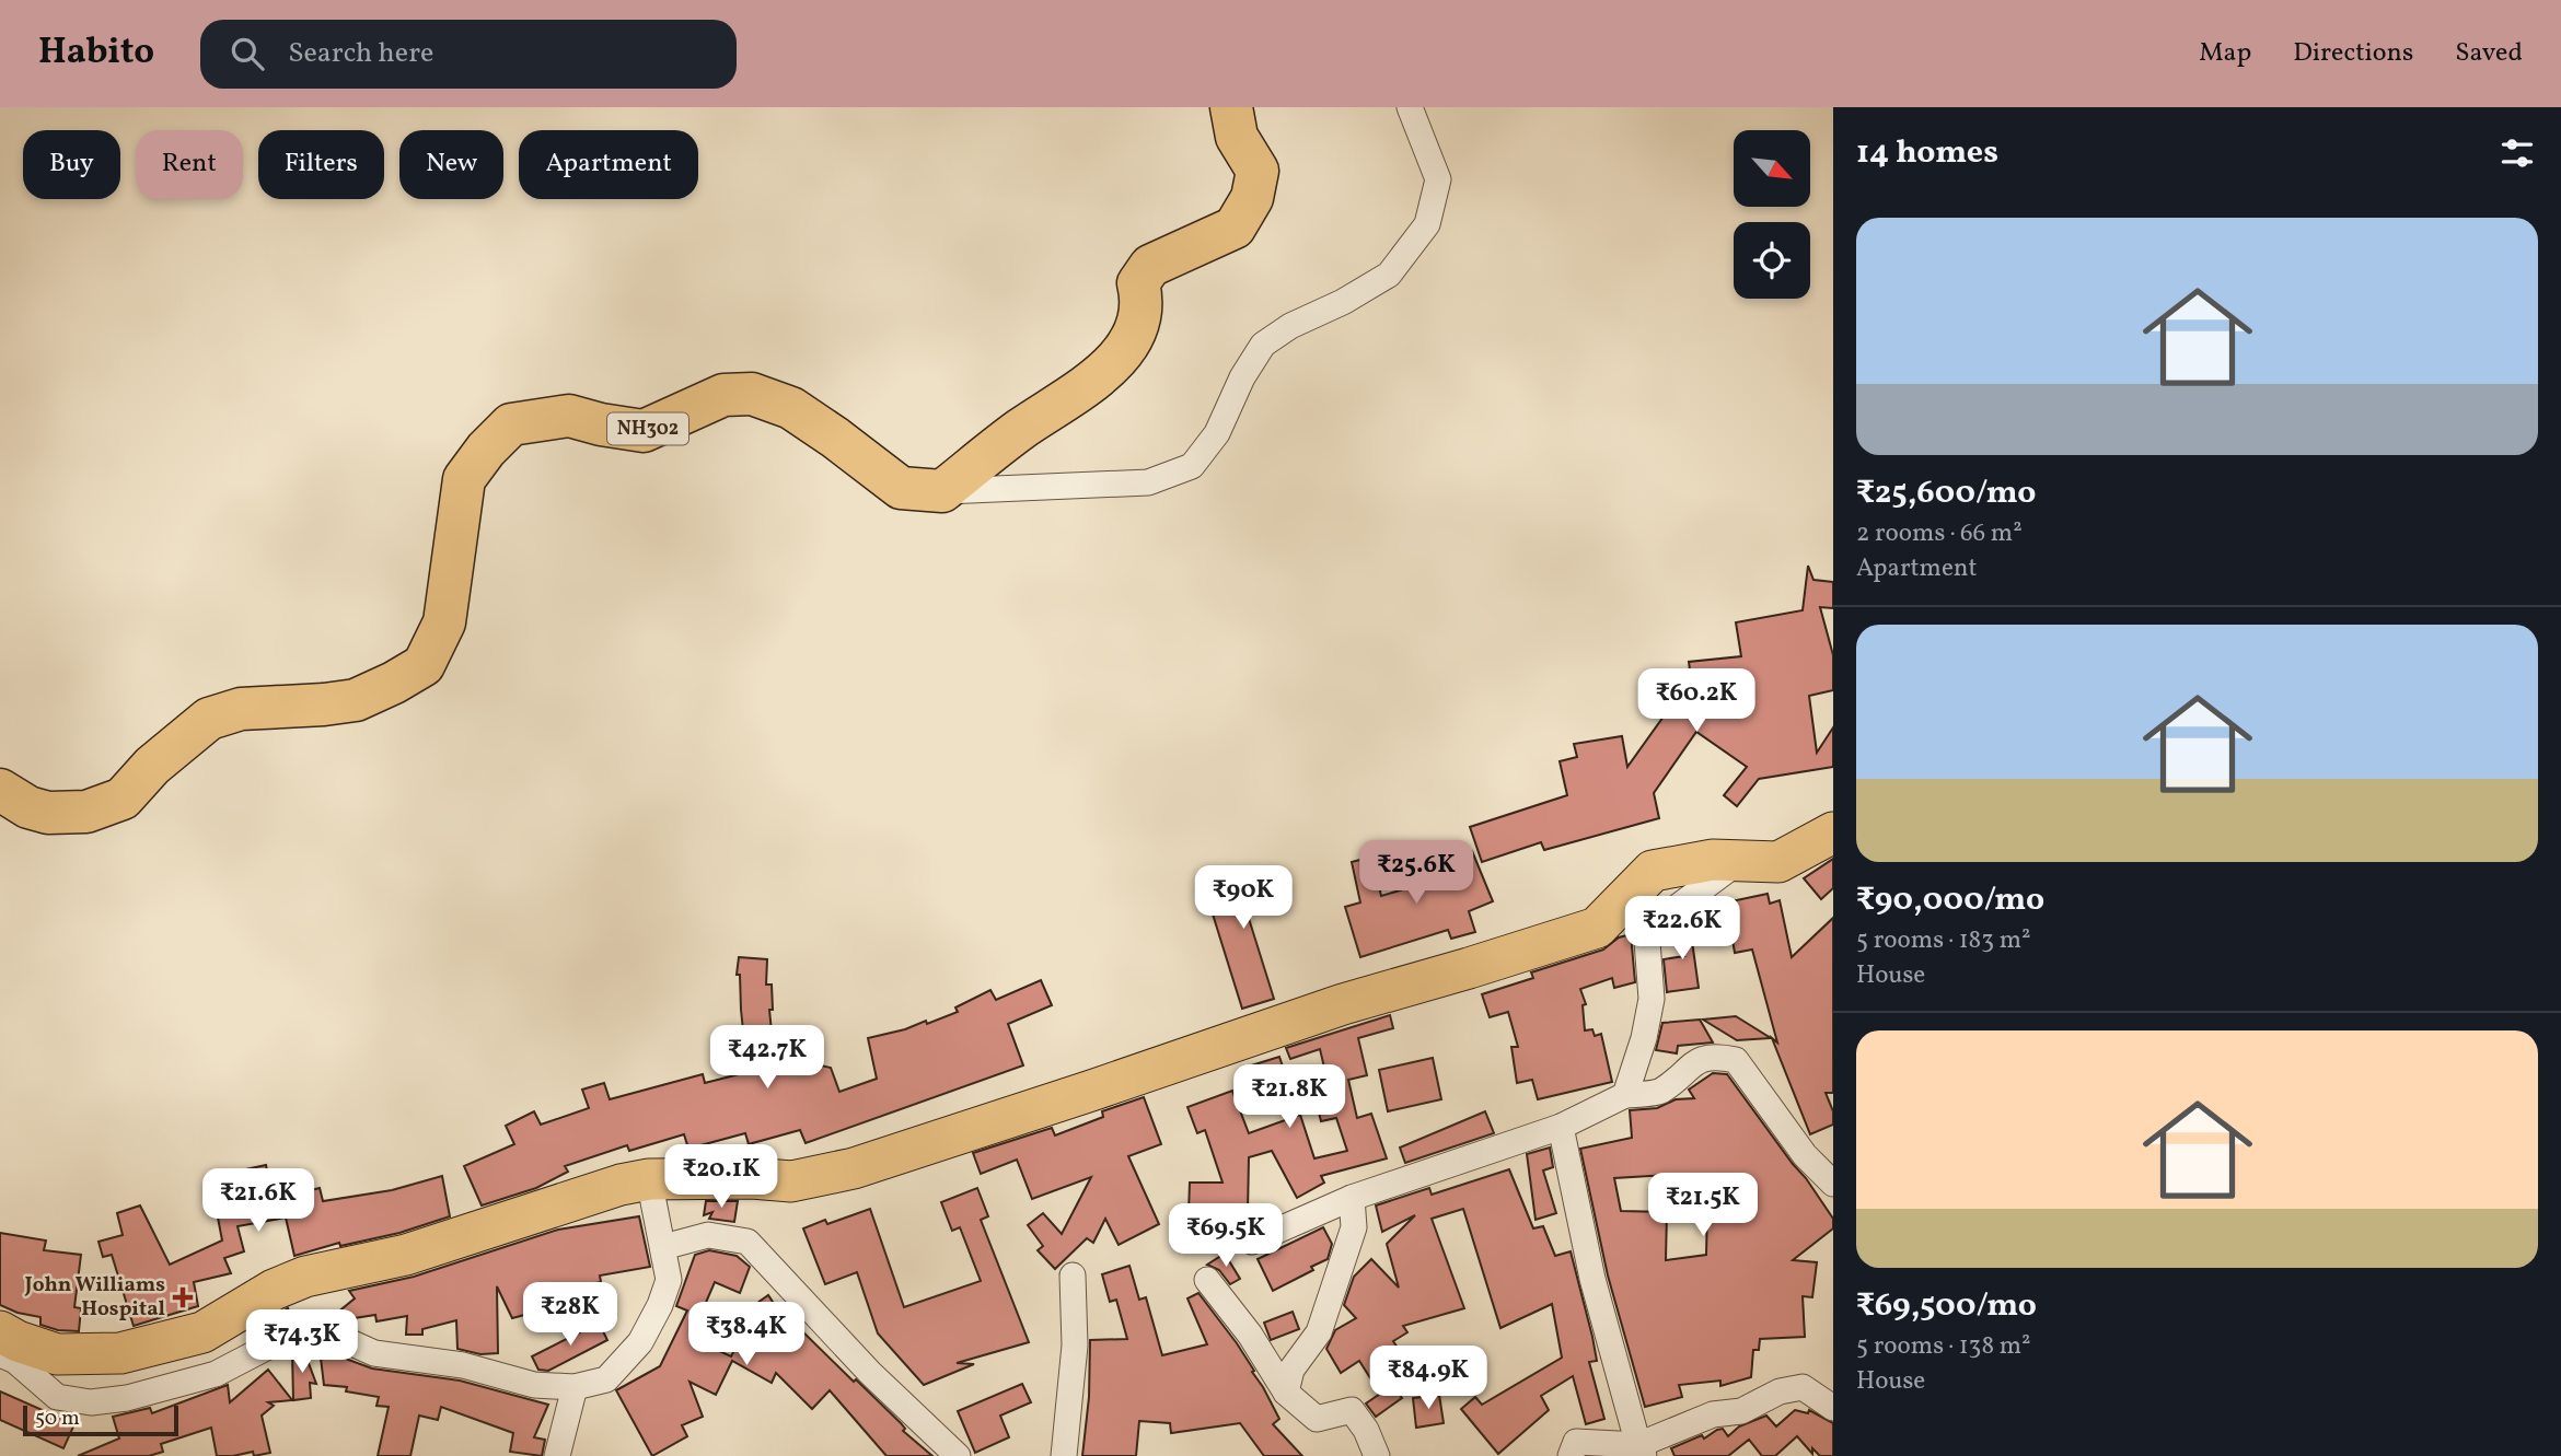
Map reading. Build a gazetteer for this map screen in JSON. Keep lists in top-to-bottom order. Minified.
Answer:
{"streets":{"highway":["NH302"]},"places":{"health":["John Williams Hospital"]},"scale_bar":"50 m","north":"bottom right","page":{"header":"Habito","search":"Search here","nav":["Map","Directions","Saved"],"heading":"14 homes","chip":["Buy","Rent","Filters","New","Apartment"],"list":[{"name":"₹25,600/mo","note":"2 rooms · 66 m² · Apartment"},{"name":"₹90,000/mo","note":"5 rooms · 183 m² · House"},{"name":"₹69,500/mo","note":"5 rooms · 138 m² · House"}],"price":["₹60.2K","₹25.6K","₹90K","₹22.6K","₹42.7K","₹21.8K","₹20.1K","₹21.6K","₹21.5K","₹69.5K","₹28K","₹38.4K","₹74.3K","₹84.9K"],"scale":"50 m"}}
